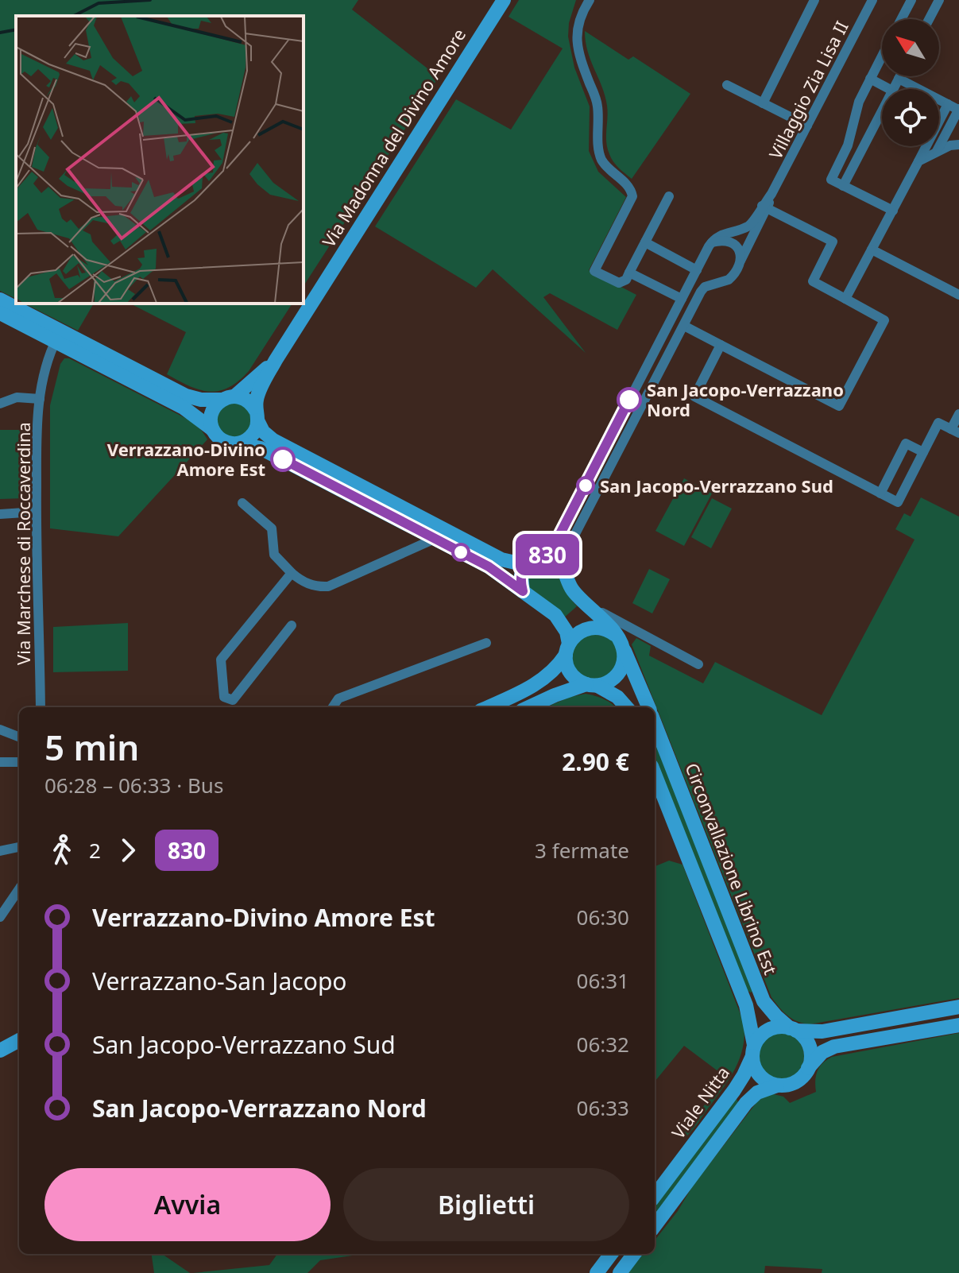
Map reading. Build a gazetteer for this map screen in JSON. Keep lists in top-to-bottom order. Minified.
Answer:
{"streets":{"main road":["Via Madonna del Divino Amore","Circonvallazione Librino Est","Viale Nitta"],"street":["Villaggio Zia Lisa II","Via Marchese di Roccaverdina"]},"crossings":[["Circonvallazione Librino Est","Viale Nitta"]],"places":["San Jacopo-Verrazzano Nord","Verrazzano-Divino Amore Est","San Jacopo-Verrazzano Sud"],"lines":["bus line 830"],"north":"top left","page":{"on_map":"830","heading":["5 min","06:28 – 06:33 · Bus","2.90 €"],"legs":["2","830","3 fermate"],"list":[{"name":"Verrazzano-Divino Amore Est","value":"06:30"},{"name":"Verrazzano-San Jacopo","value":"06:31"},{"name":"San Jacopo-Verrazzano Sud","value":"06:32"},{"name":"San Jacopo-Verrazzano Nord","value":"06:33"}],"buttons":["Avvia","Biglietti"]}}
